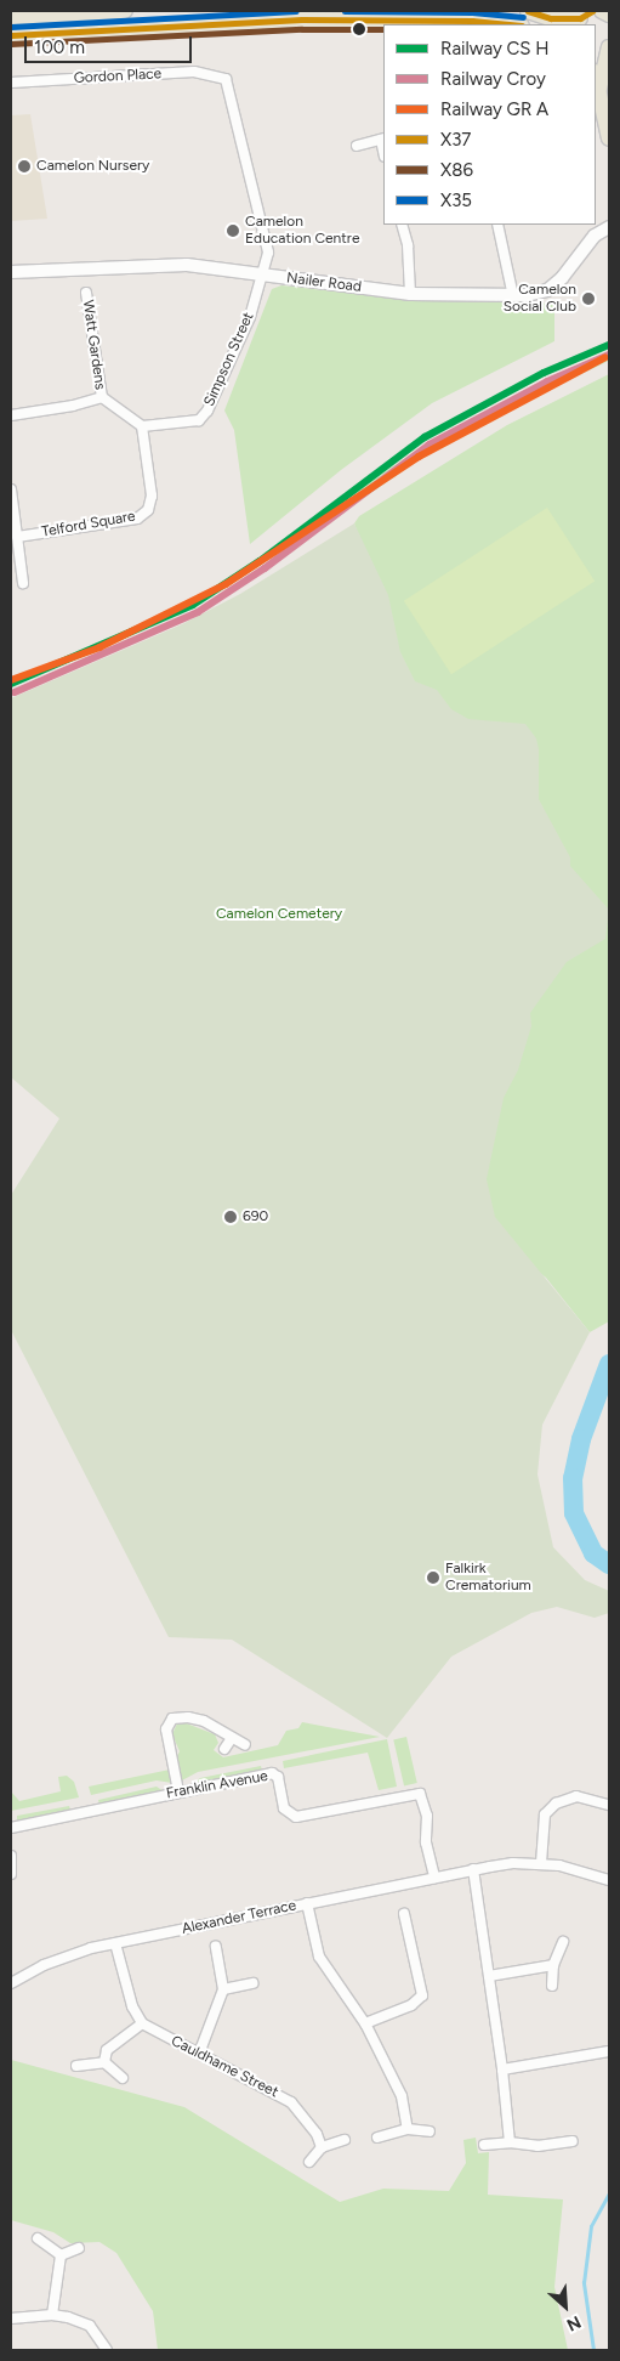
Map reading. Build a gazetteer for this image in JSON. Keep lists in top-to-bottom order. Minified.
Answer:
{"streets":{"street":["Gordon Place","Nailer Road","Watt Gardens","Simpson Street","Telford Square","Franklin Avenue","Alexander Terrace","Cauldhame Street"]},"crossings":[["Gordon Place","Simpson Street"],["Nailer Road","Simpson Street"],["Simpson Street","Telford Square"],["Franklin Avenue","Alexander Terrace"]],"parks":["Camelon Cemetery"],"places":["Camelon Nursery","Camelon Education Centre","Camelon Social Club","690","Falkirk Crematorium"],"lines":["transit line X37","transit line X35","transit line X86","rail line Croy"],"legend":["Railway CS H","Railway Croy","Railway GR A","X37","X86","X35"],"scale_bar":"100 m","north":"bottom right"}
